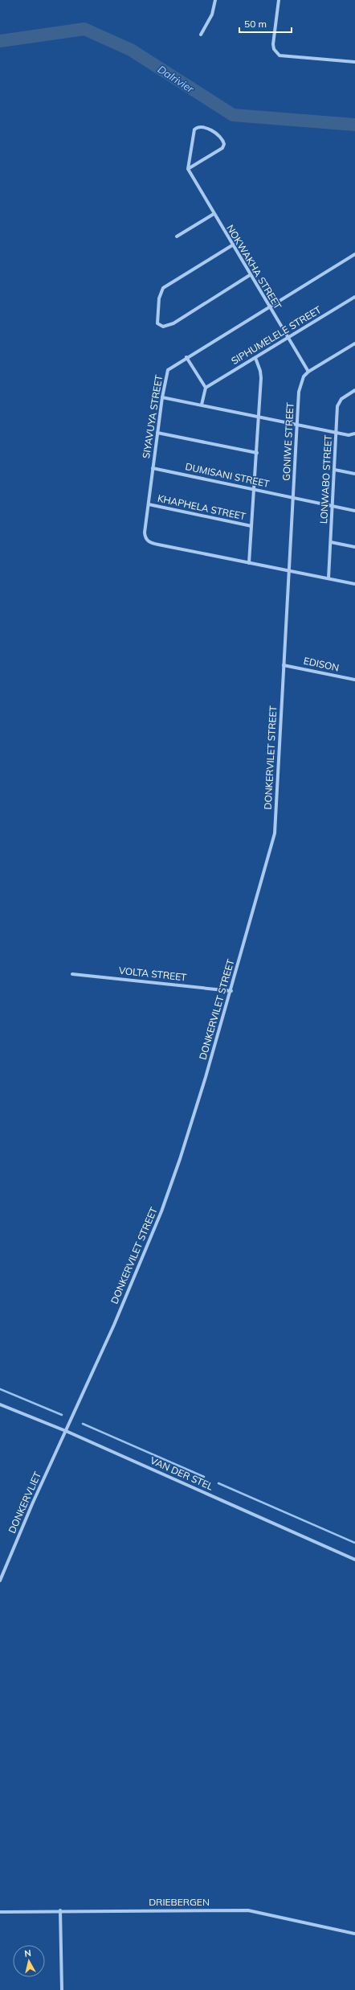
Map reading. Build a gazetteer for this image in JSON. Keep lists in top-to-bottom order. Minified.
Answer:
{"streets":{"street":["NOKWAKHA STREET","SIPHUMELELE STREET","SIYAVUYA STREET","GONIWE STREET","DUMISANI STREET","LONWABO STREET","KHAPHELA STREET","EDISON","DONKERVILET STREET","VOLTA STREET","VAN DER STEL","DONKERVLIET","DRIEBERGEN"]},"crossings":[["NOKWAKHA STREET","SIPHUMELELE STREET"],["NOKWAKHA STREET","SIYAVUYA STREET"],["NOKWAKHA STREET","GONIWE STREET"],["SIYAVUYA STREET","GONIWE STREET"],["SIYAVUYA STREET","DUMISANI STREET"],["SIYAVUYA STREET","LONWABO STREET"],["SIYAVUYA STREET","KHAPHELA STREET"],["SIYAVUYA STREET","DONKERVILET STREET"],["GONIWE STREET","DUMISANI STREET"],["GONIWE STREET","DONKERVILET STREET"],["DUMISANI STREET","LONWABO STREET"],["EDISON","DONKERVILET STREET"],["DONKERVILET STREET","VOLTA STREET"],["DONKERVILET STREET","VAN DER STEL"],["DONKERVILET STREET","DONKERVLIET"],["VAN DER STEL","DONKERVLIET"]],"water":["Dalrivier"],"scale_bar":"50 m","north":"top"}
